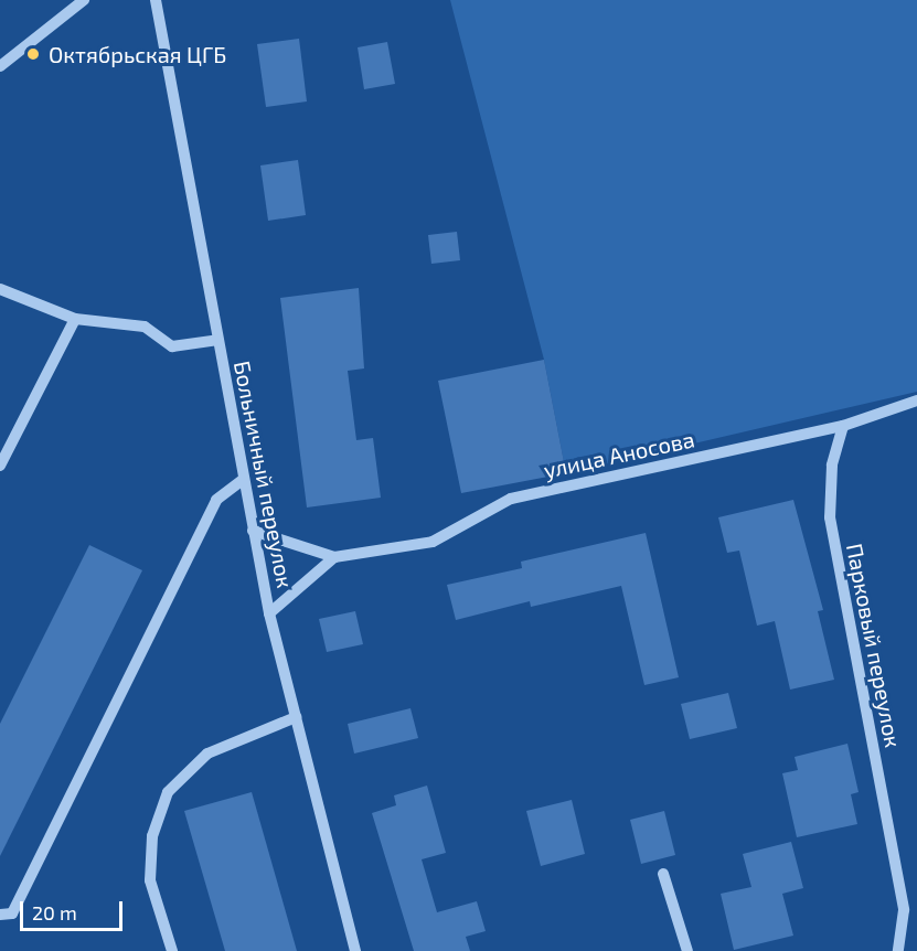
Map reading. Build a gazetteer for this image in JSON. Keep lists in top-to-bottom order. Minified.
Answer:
{"streets":{"street":["улица Аносова","Больничный переулок","Парковый переулок"]},"crossings":[["улица Аносова","Больничный переулок"],["улица Аносова","Парковый переулок"]],"places":["Октябрьская ЦГБ"],"scale_bar":"20 m"}
